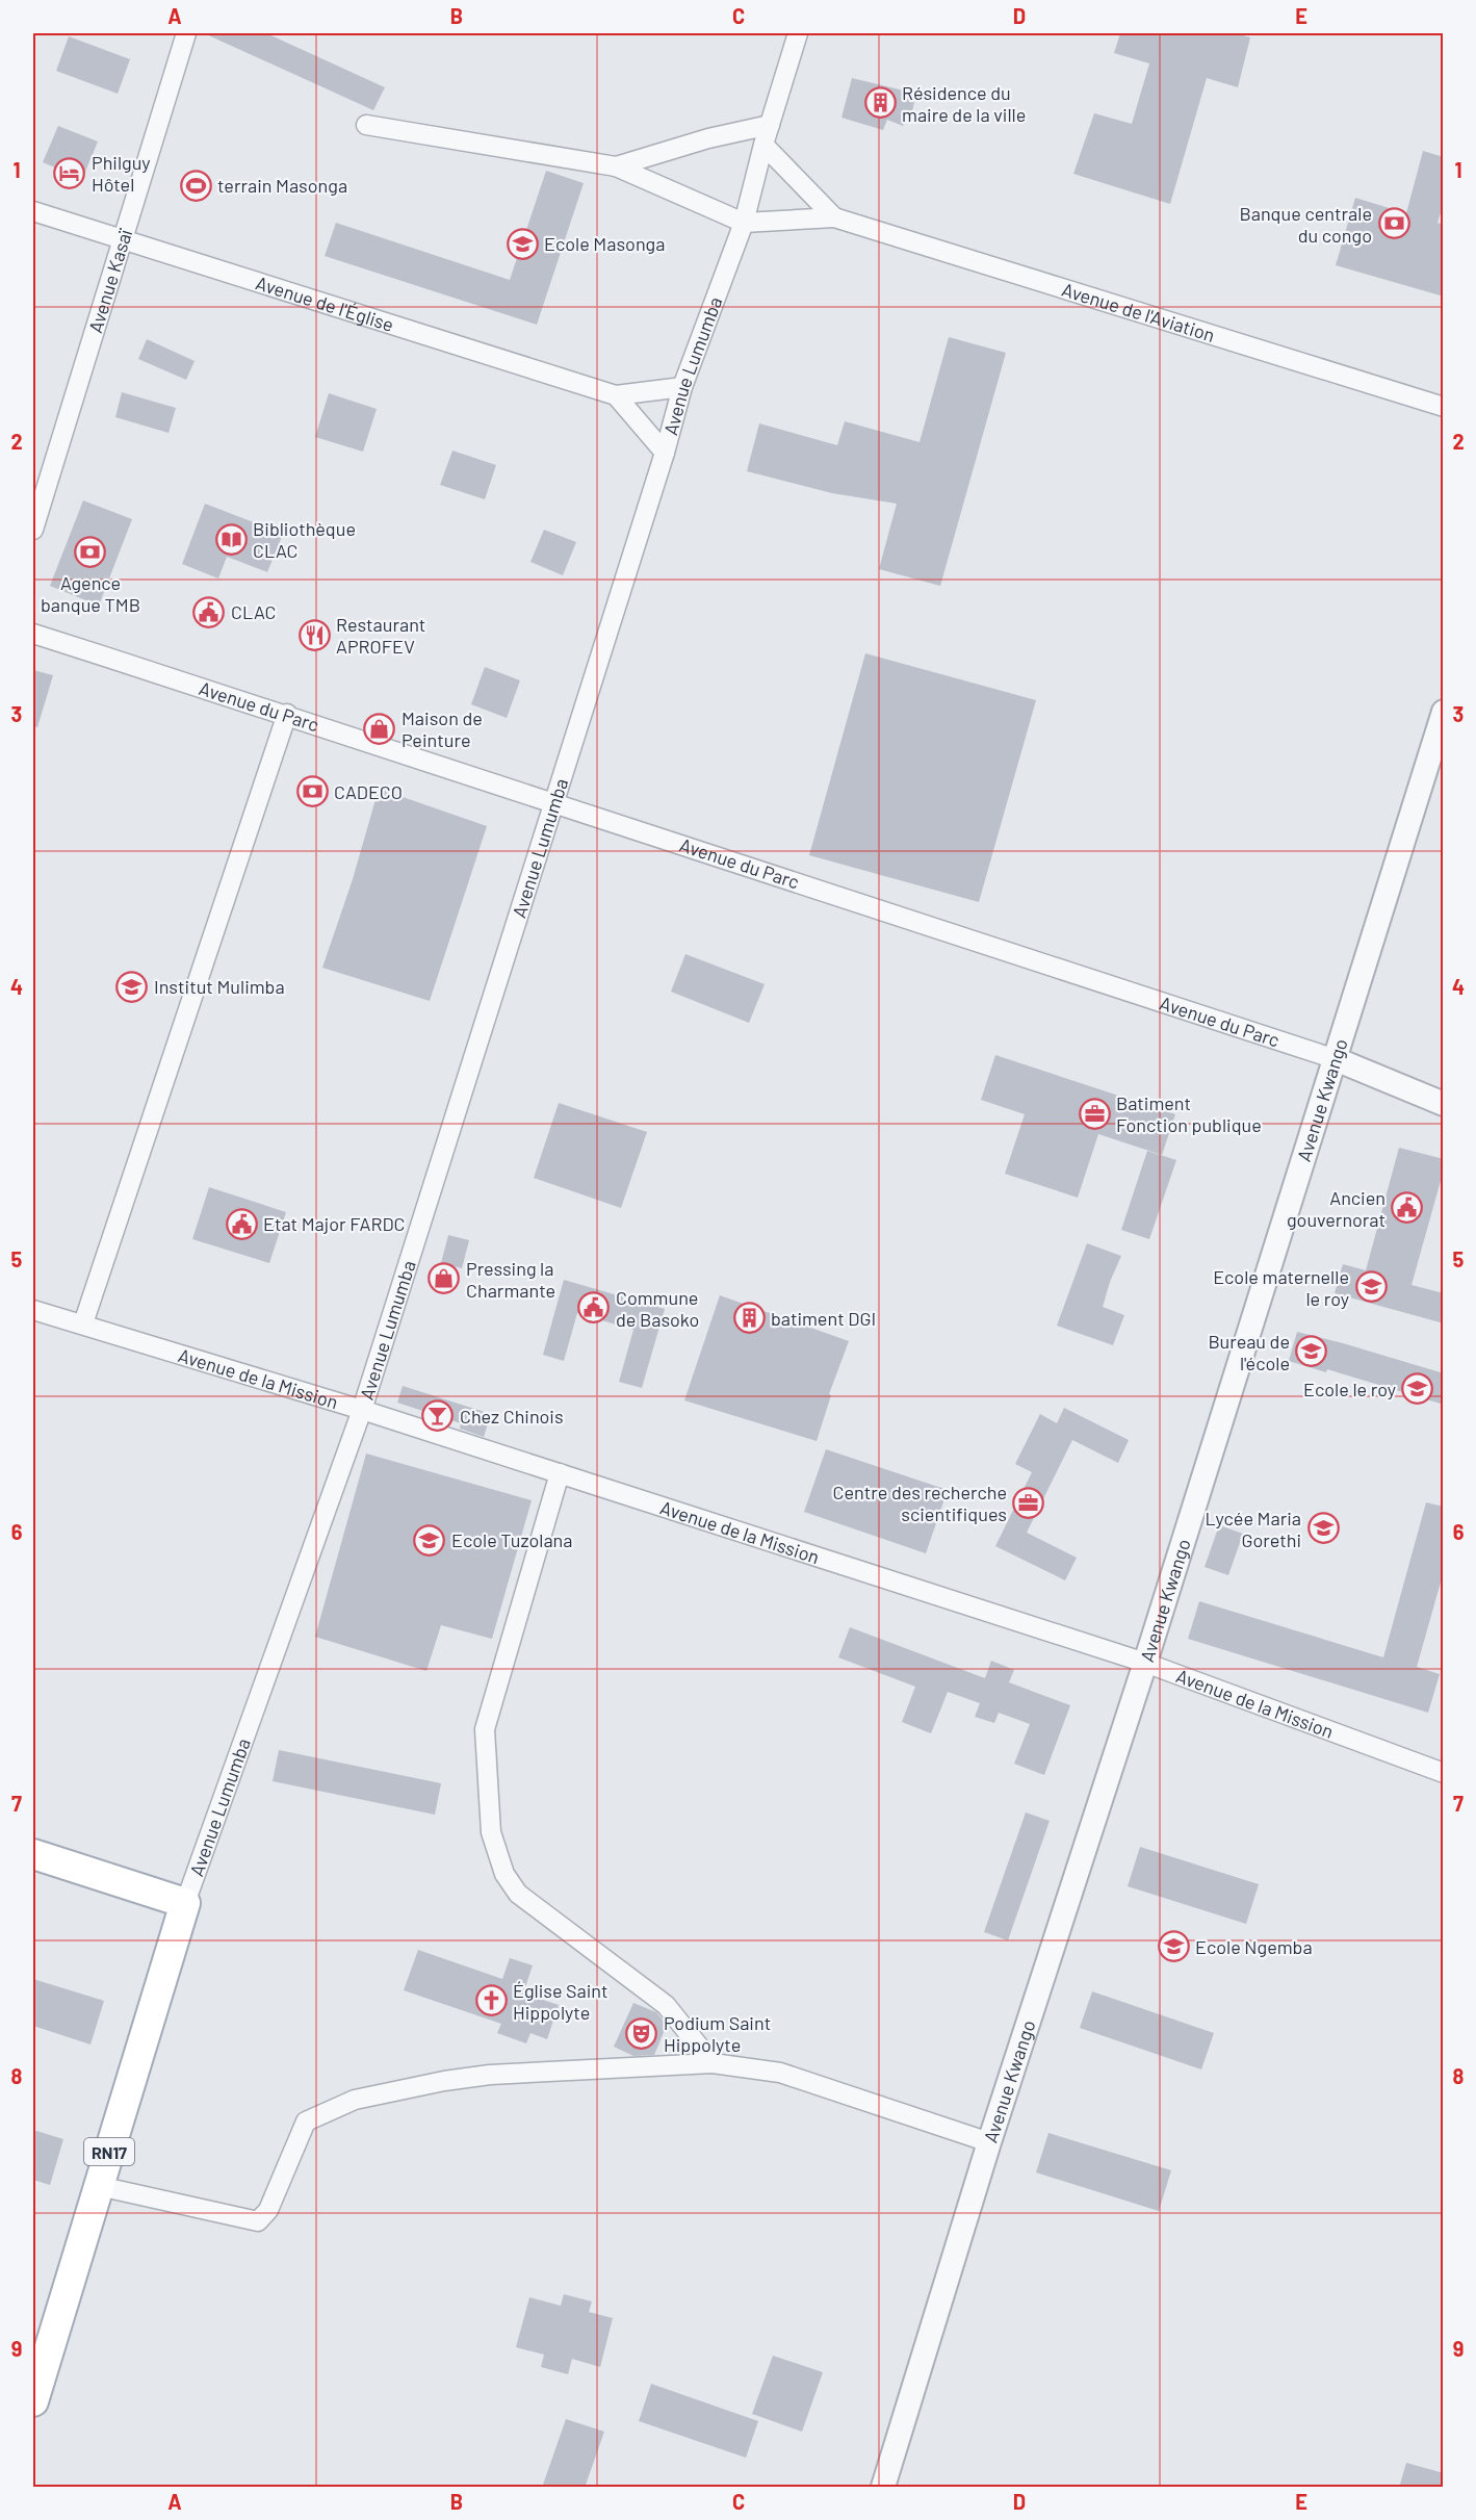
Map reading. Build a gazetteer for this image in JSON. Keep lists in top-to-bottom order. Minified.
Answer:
{"streets":{"main road":["Avenue Lumumba","RN17"],"street":["Avenue Kasaï","Avenue de l'Église","Avenue de l'Aviation","Avenue du Parc","Avenue Kwango","Avenue de la Mission"]},"crossings":[["Avenue Kasaï","Avenue de l'Église"],["Avenue de l'Aviation","Avenue Lumumba"],["Avenue Lumumba","Avenue du Parc"],["Avenue Lumumba","Avenue de la Mission"],["Avenue du Parc","Avenue Kwango"],["Avenue Kwango","Avenue de la Mission"]],"places":{"building":["Résidence du maire de la ville","batiment DGI"],"hotel":["Philguy Hôtel"],"sports":["terrain Masonga"],"bank":["Banque centrale du congo","Agence banque TMB","CADECO"],"school or university":["Ecole Masonga","Institut Mulimba","Ecole maternelle le roy","Bureau de l'école","Ecole le roy","Lycée Maria Gorethi","Ecole Tuzolana","Ecole Ngemba"],"library":["Bibliothèque CLAC"],"public building":["CLAC","Ancien gouvernorat","Etat Major FARDC","Commune de Basoko"],"restaurant":["Restaurant APROFEV"],"shop":["Maison de Peinture","Pressing la Charmante"],"office":["Batiment Fonction publique","Centre des recherche scientifiques"],"bar":["Chez Chinois"],"church":["Église Saint Hippolyte"],"theatre":["Podium Saint Hippolyte"]},"grid":{"columns":["A","B","C","D","E"],"rows":["1","2","3","4","5","6","7","8","9"]}}
